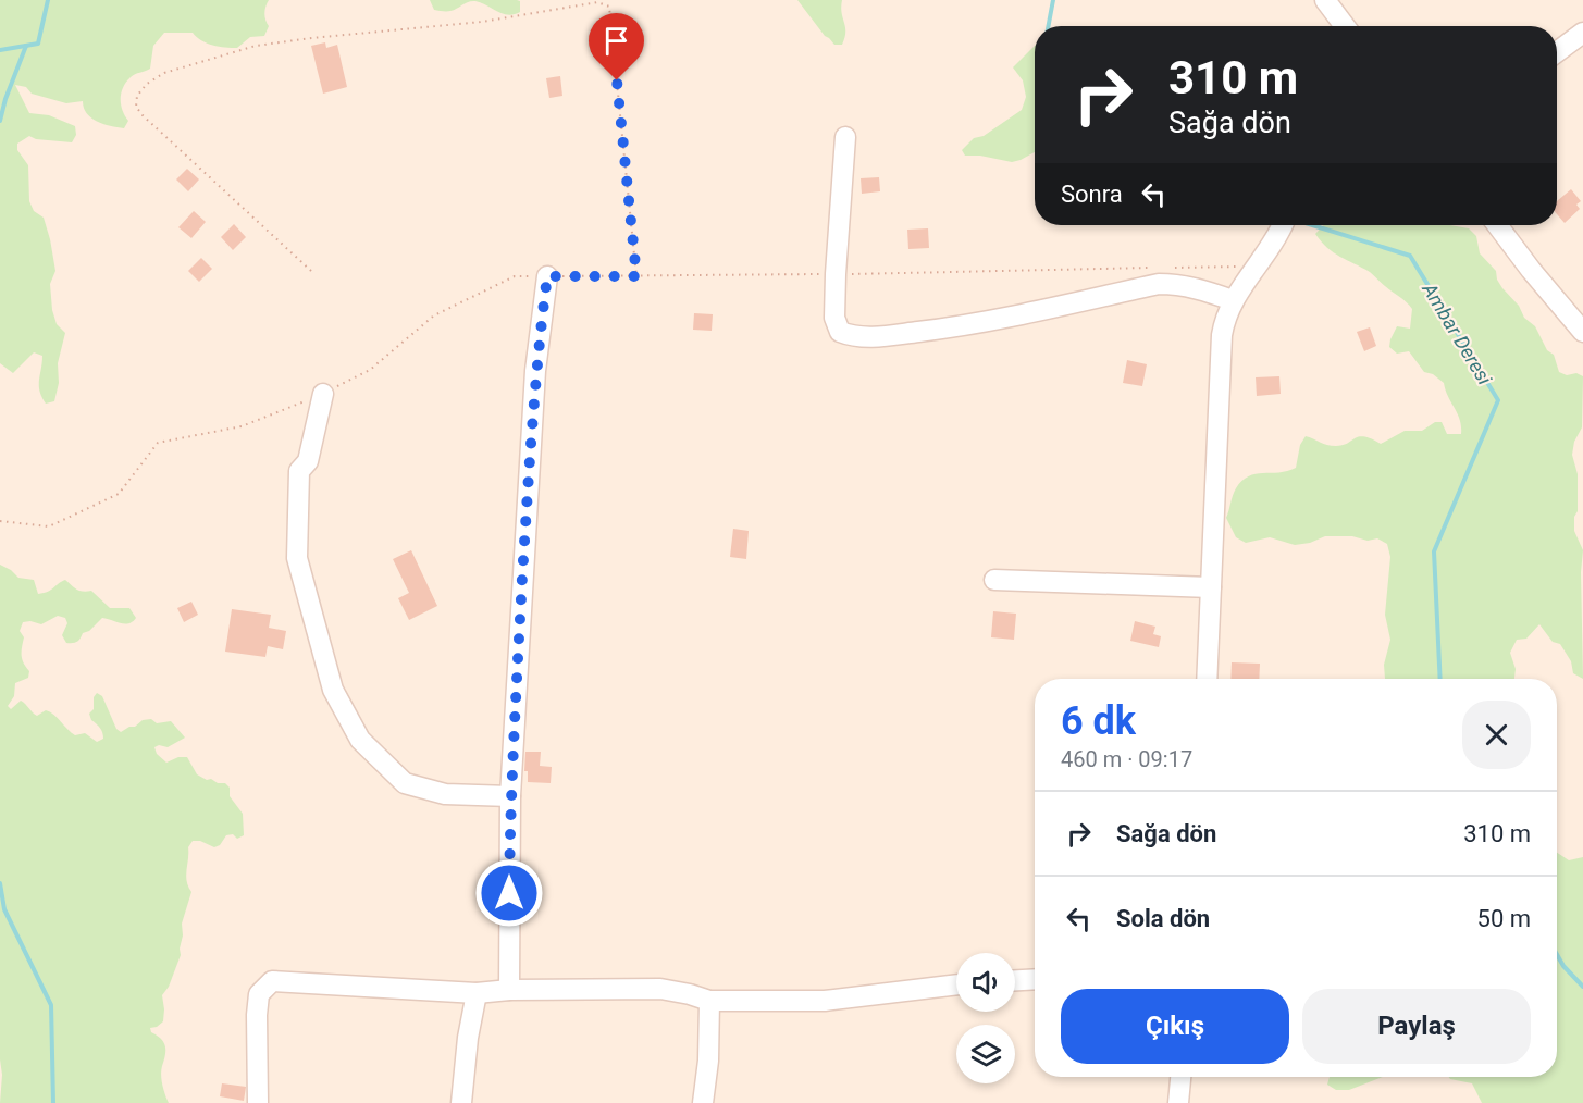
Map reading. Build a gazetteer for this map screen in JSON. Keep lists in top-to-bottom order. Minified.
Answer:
{"water":["Ambar Deresi"],"page":{"turn":["310 m","Sağa dön"],"then":"Sonra","heading":["6 dk","460 m · 09:17"],"list":[{"name":"Sağa dön","value":"310 m"},{"name":"Sola dön","value":"50 m"}],"buttons":["Çıkış","Paylaş"]}}
